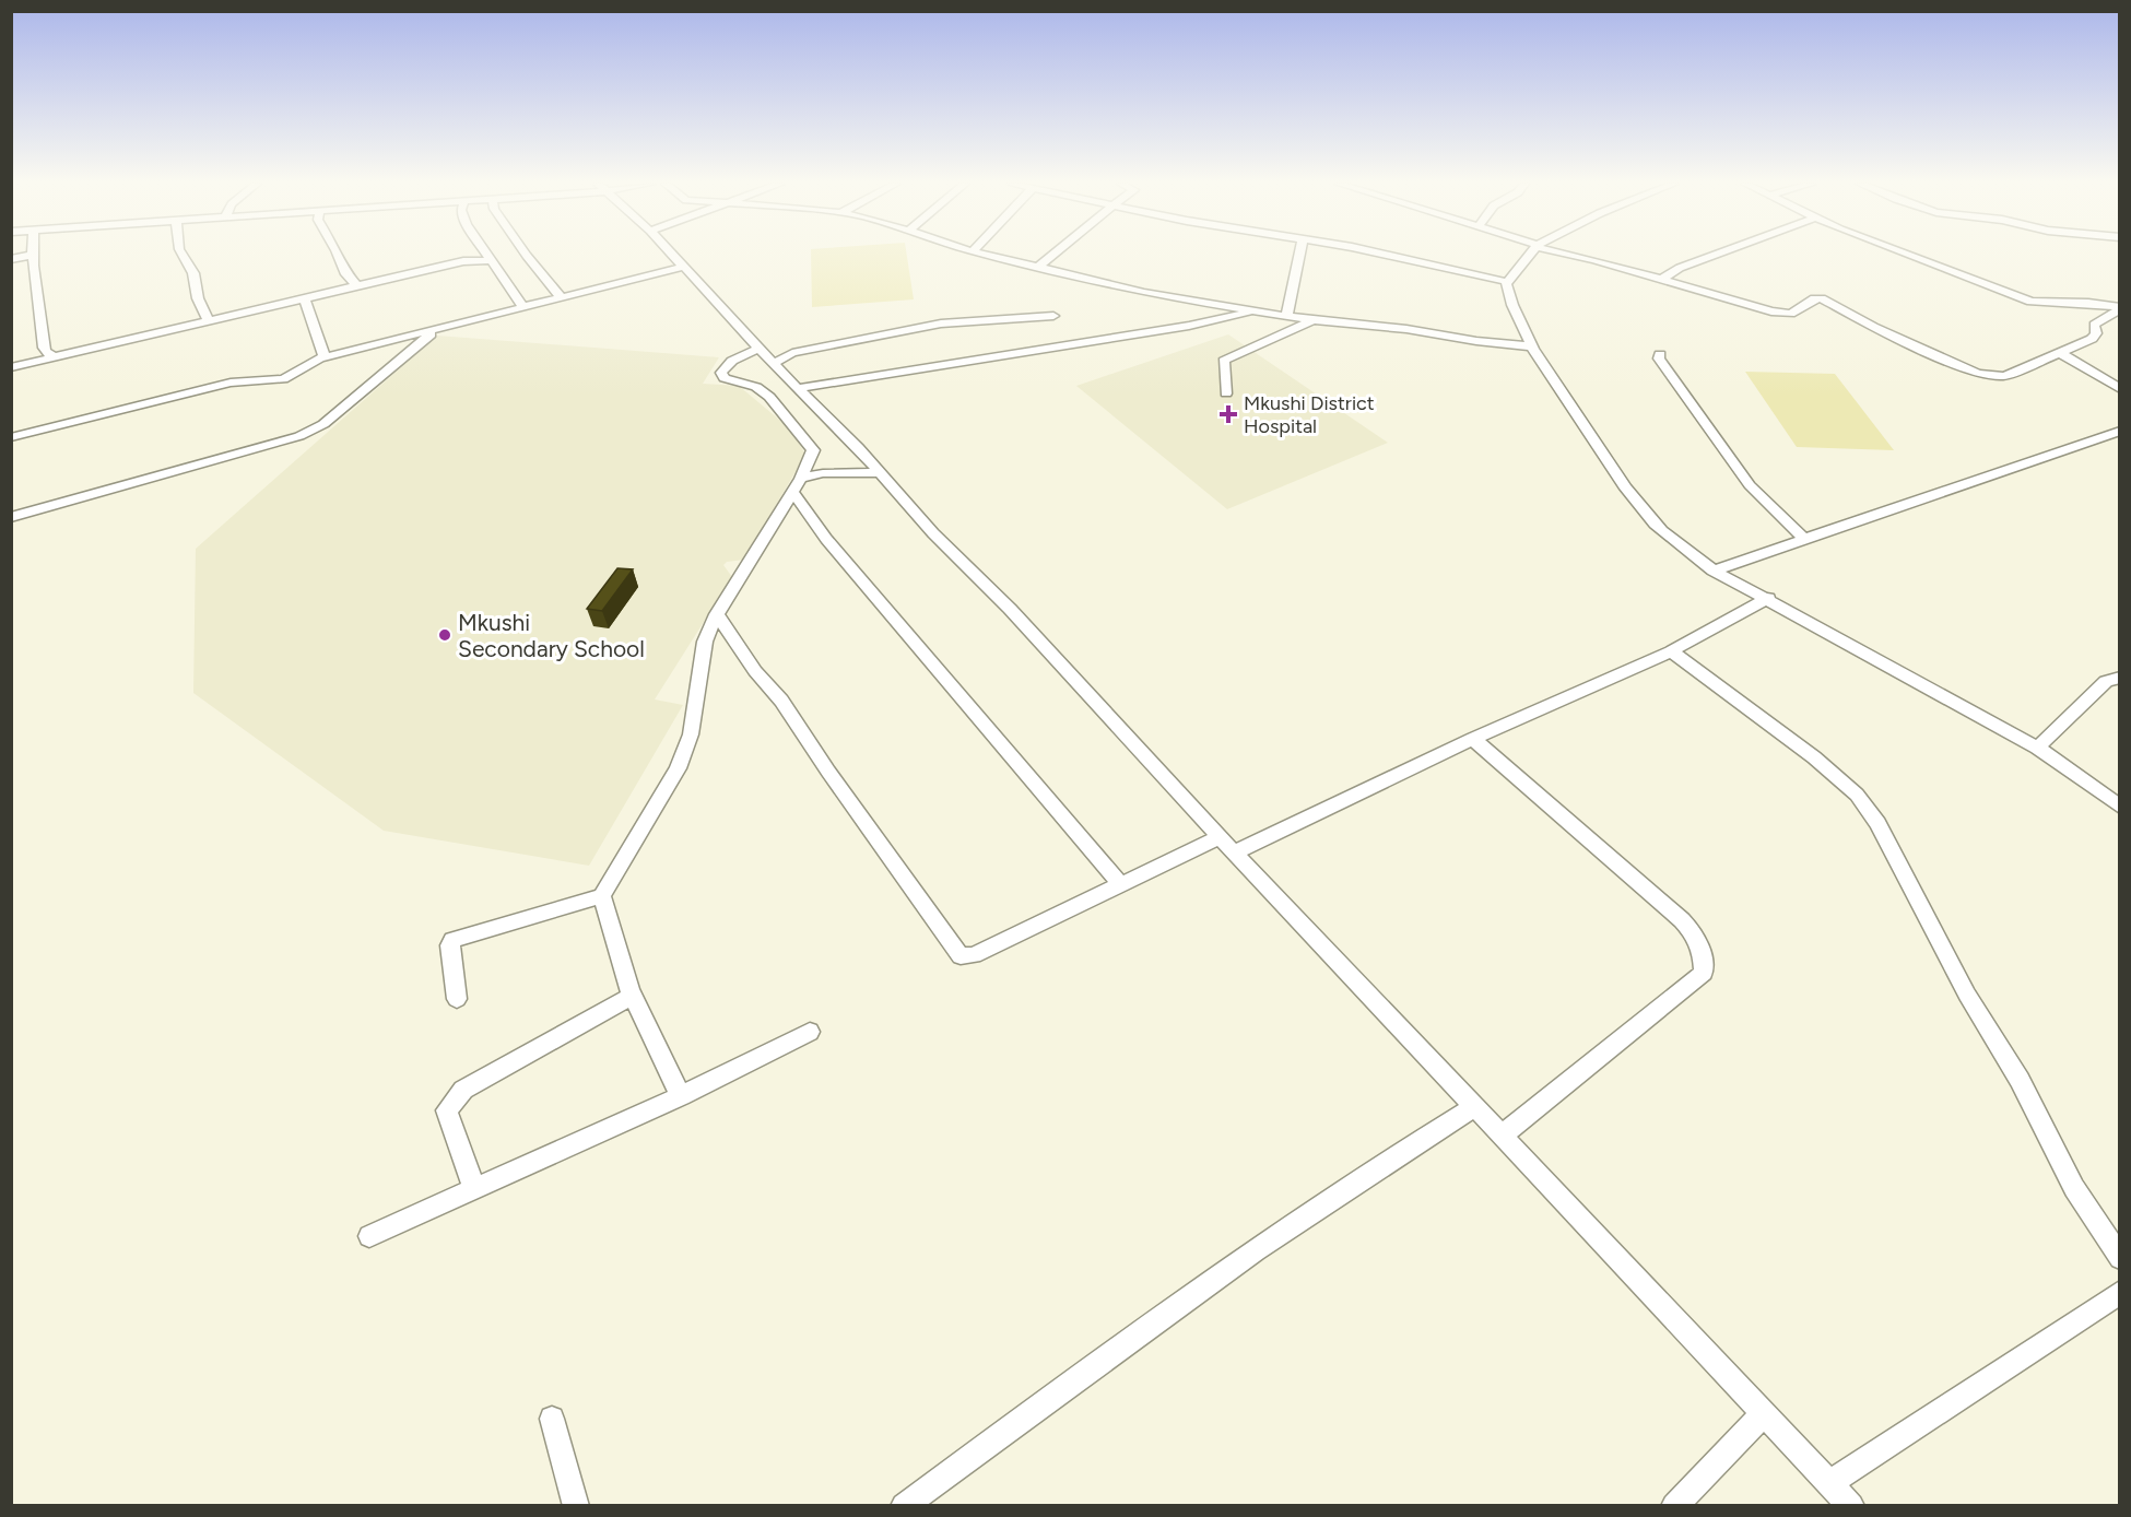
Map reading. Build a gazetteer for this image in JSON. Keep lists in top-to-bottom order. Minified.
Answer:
{"places":{"health":["Mkushi District Hospital"],"other":["Mkushi Secondary School"]}}
